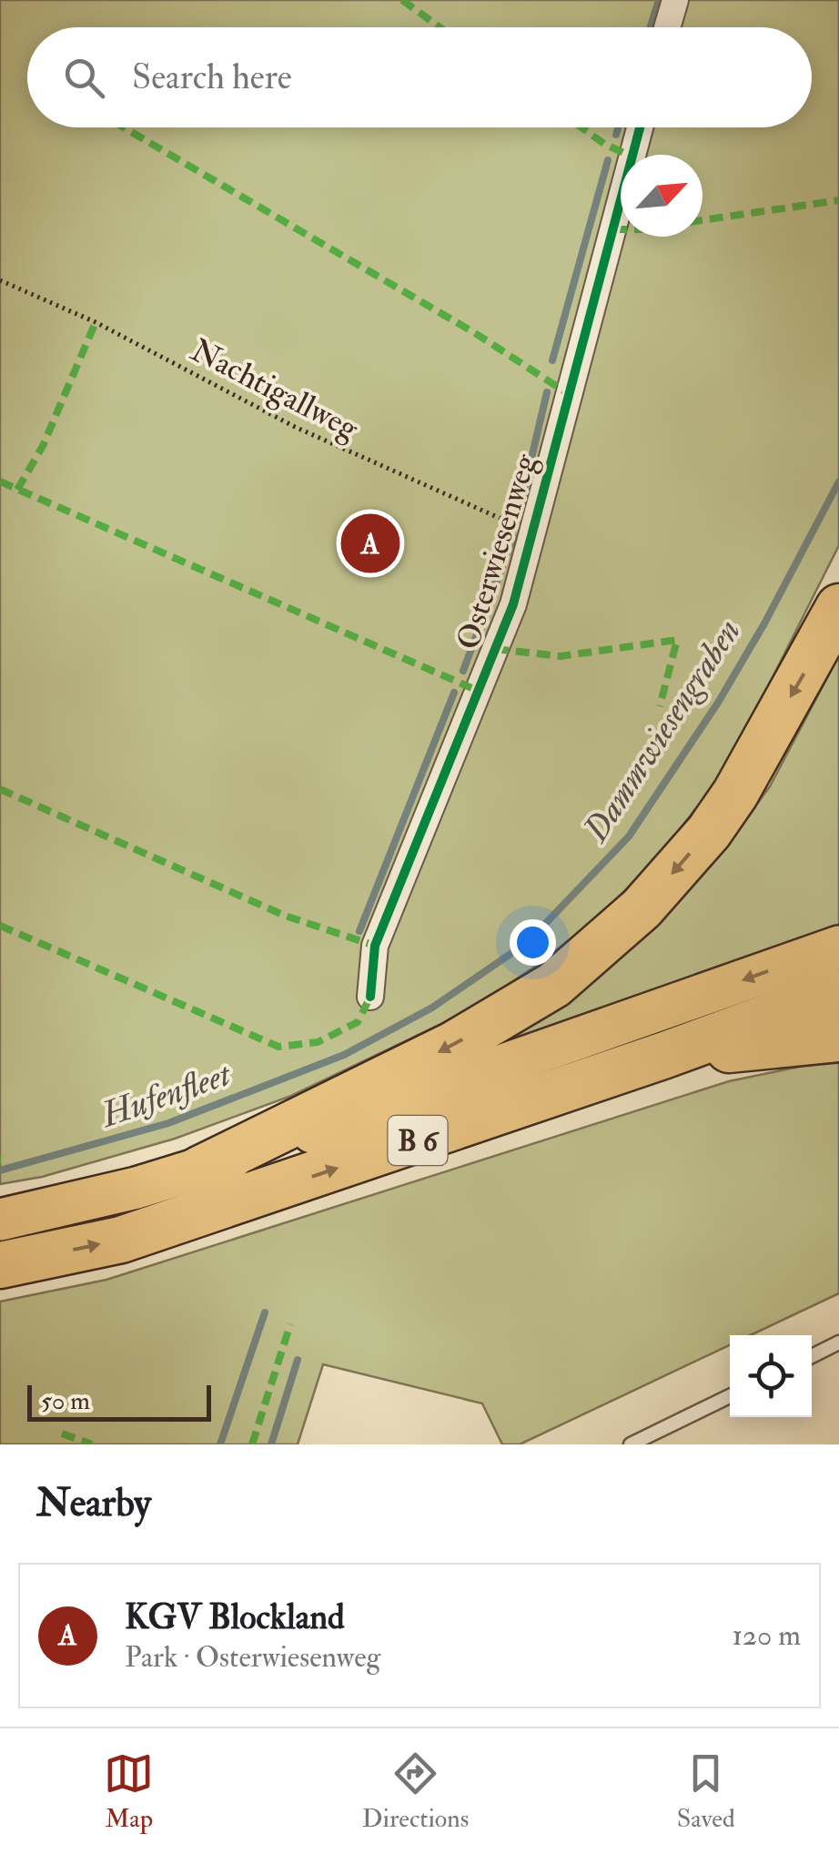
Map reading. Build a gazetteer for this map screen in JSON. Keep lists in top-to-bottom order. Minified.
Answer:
{"streets":{"highway":["B 6"],"street":["Osterwiesenweg"],"path":["Nachtigallweg"]},"crossings":[["Nachtigallweg","Osterwiesenweg"]],"water":["Dammwiesengraben","Hufenfleet"],"scale_bar":"50 m","north":"top right","page":{"search":"Search here","pins":"A","scale":"50 m","heading":"Nearby","list":[{"mark":"A","name":"KGV Blockland","note":"Park · Osterwiesenweg","value":"120 m"}],"nav":["Map","Directions","Saved"]}}
